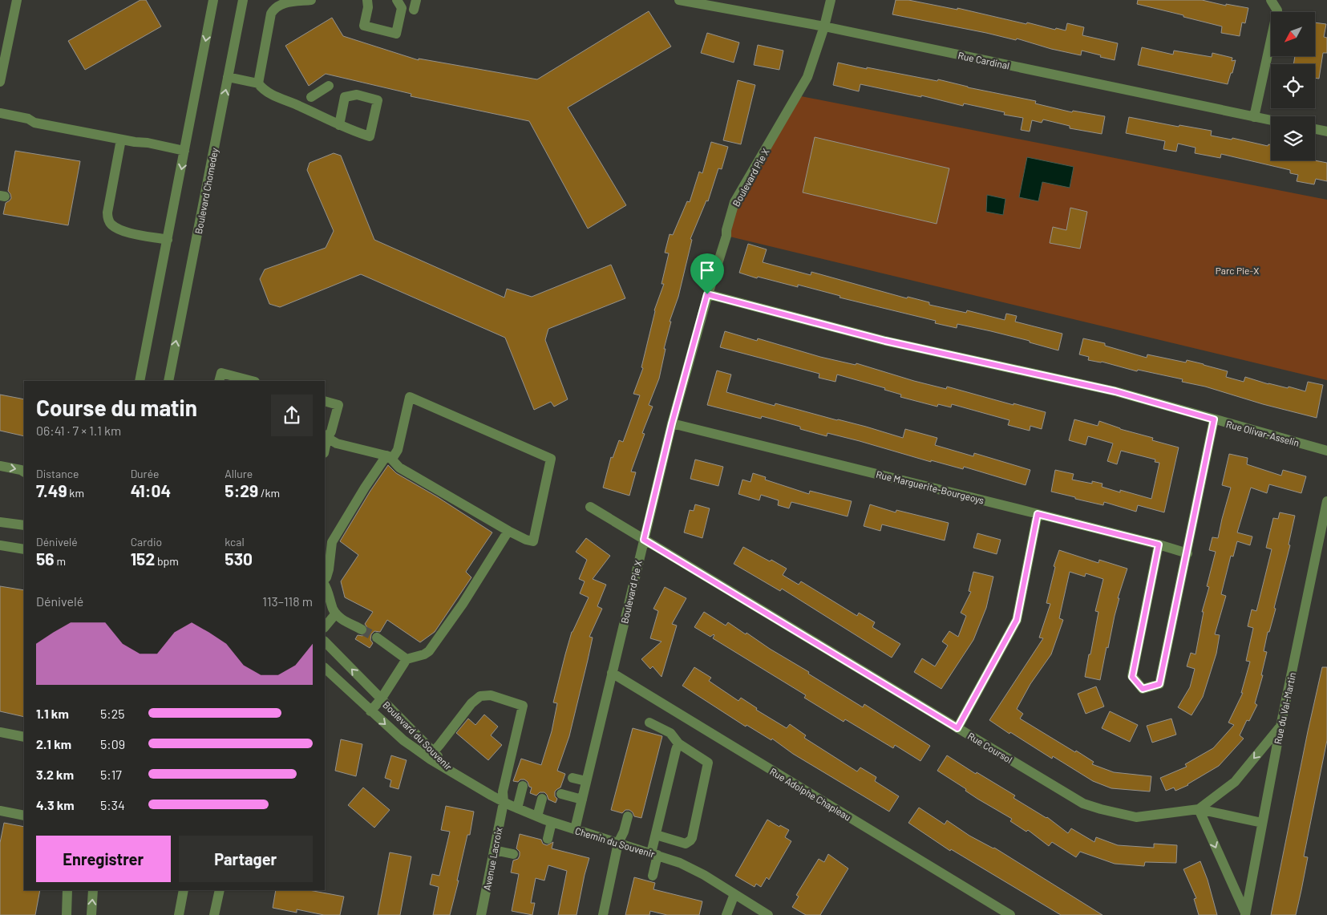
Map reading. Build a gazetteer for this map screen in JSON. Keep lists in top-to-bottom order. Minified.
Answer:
{"streets":{"street":["Rue Cardinal","Boulevard Pie X","Boulevard Chomedey","Rue Olivar-Asselin","Rue Marguerite-Bourgeoys","Rue du Val-Martin","Boulevard du Souvenir","Rue Coursol","Rue Adolphe Chapleau","Chemin du Souvenir","Avenue Lacroix"]},"crossings":[["Rue Cardinal","Boulevard Pie X"],["Boulevard Pie X","Rue Olivar-Asselin"],["Boulevard Pie X","Rue Marguerite-Bourgeoys"],["Boulevard Pie X","Rue Coursol"],["Boulevard Pie X","Rue Adolphe Chapleau"],["Boulevard Pie X","Chemin du Souvenir"],["Rue du Val-Martin","Rue Coursol"],["Boulevard du Souvenir","Chemin du Souvenir"],["Boulevard du Souvenir","Avenue Lacroix"],["Chemin du Souvenir","Avenue Lacroix"]],"parks":["Parc Pie-X"],"north":"bottom left","page":{"heading":["Course du matin","06:41 · 7 × 1.1 km"],"stats":[["Distance","7.49 km"],["Durée","41:04"],["Allure","5:29 /km"],["Dénivelé","56 m"],["Cardio","152 bpm"],["kcal","530"]],"chart":["Dénivelé","113–118 m"],"list":[{"name":"1.1 km","note":"5:25"},{"name":"2.1 km","note":"5:09"},{"name":"3.2 km","note":"5:17"},{"name":"4.3 km","note":"5:34"}],"buttons":["Enregistrer","Partager"]}}
